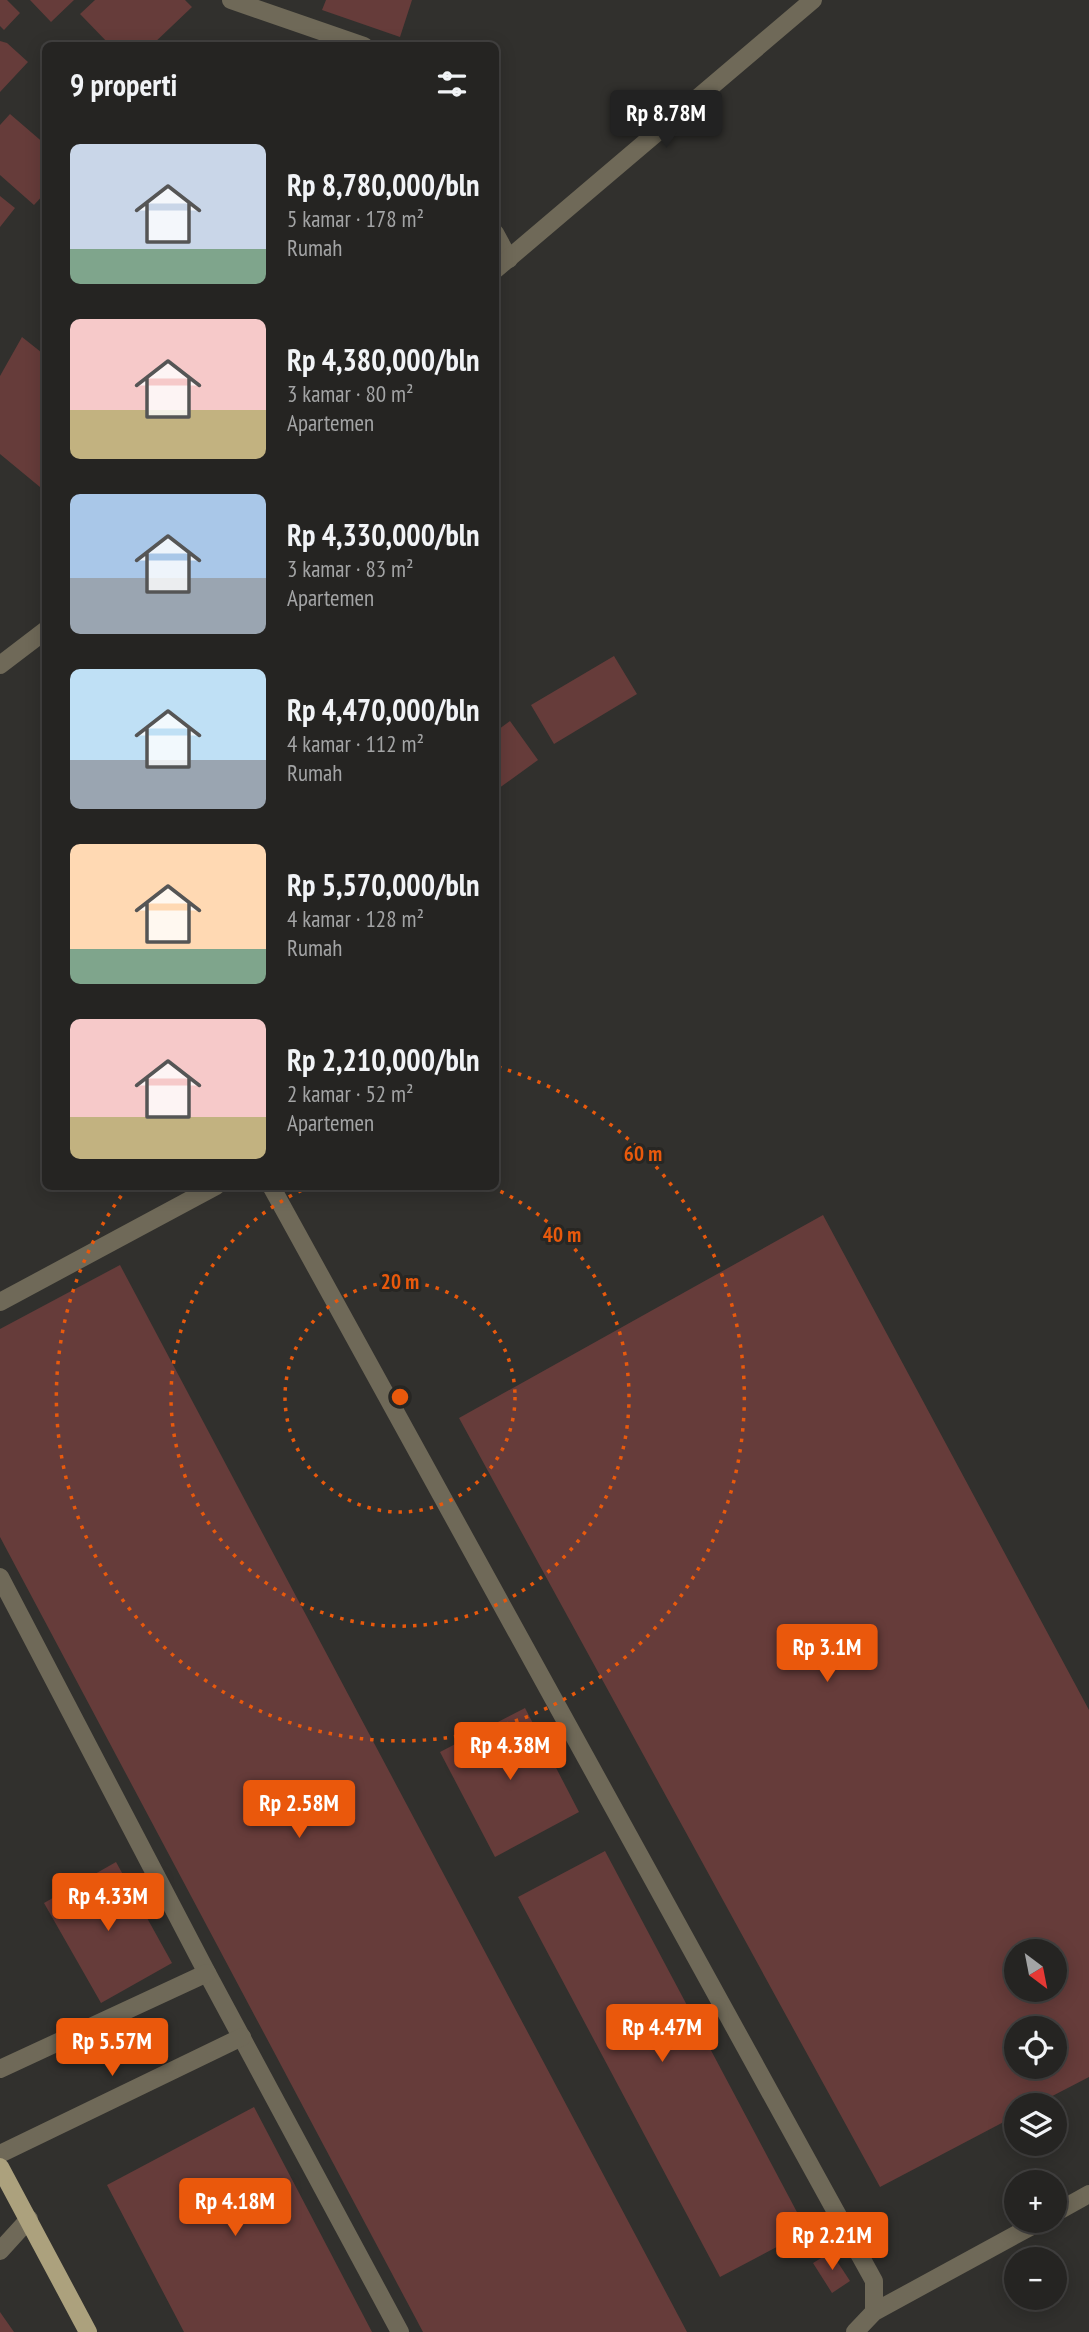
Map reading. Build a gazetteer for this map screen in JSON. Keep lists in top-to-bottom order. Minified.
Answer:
{"north":"bottom right","page":{"heading":"9 properti","price":["Rp 8.78M","Rp 3.1M","Rp 4.38M","Rp 2.58M","Rp 4.33M","Rp 4.47M","Rp 5.57M","Rp 4.18M","Rp 2.21M"],"list":[{"name":"Rp 8,780,000/bln","note":"5 kamar · 178 m² · Rumah"},{"name":"Rp 4,380,000/bln","note":"3 kamar · 80 m² · Apartemen"},{"name":"Rp 4,330,000/bln","note":"3 kamar · 83 m² · Apartemen"},{"name":"Rp 4,470,000/bln","note":"4 kamar · 112 m² · Rumah"},{"name":"Rp 5,570,000/bln","note":"4 kamar · 128 m² · Rumah"},{"name":"Rp 2,210,000/bln","note":"2 kamar · 52 m² · Apartemen"}],"map_buttons":["+","−"]},"rings":["60 m","40 m","20 m"]}
